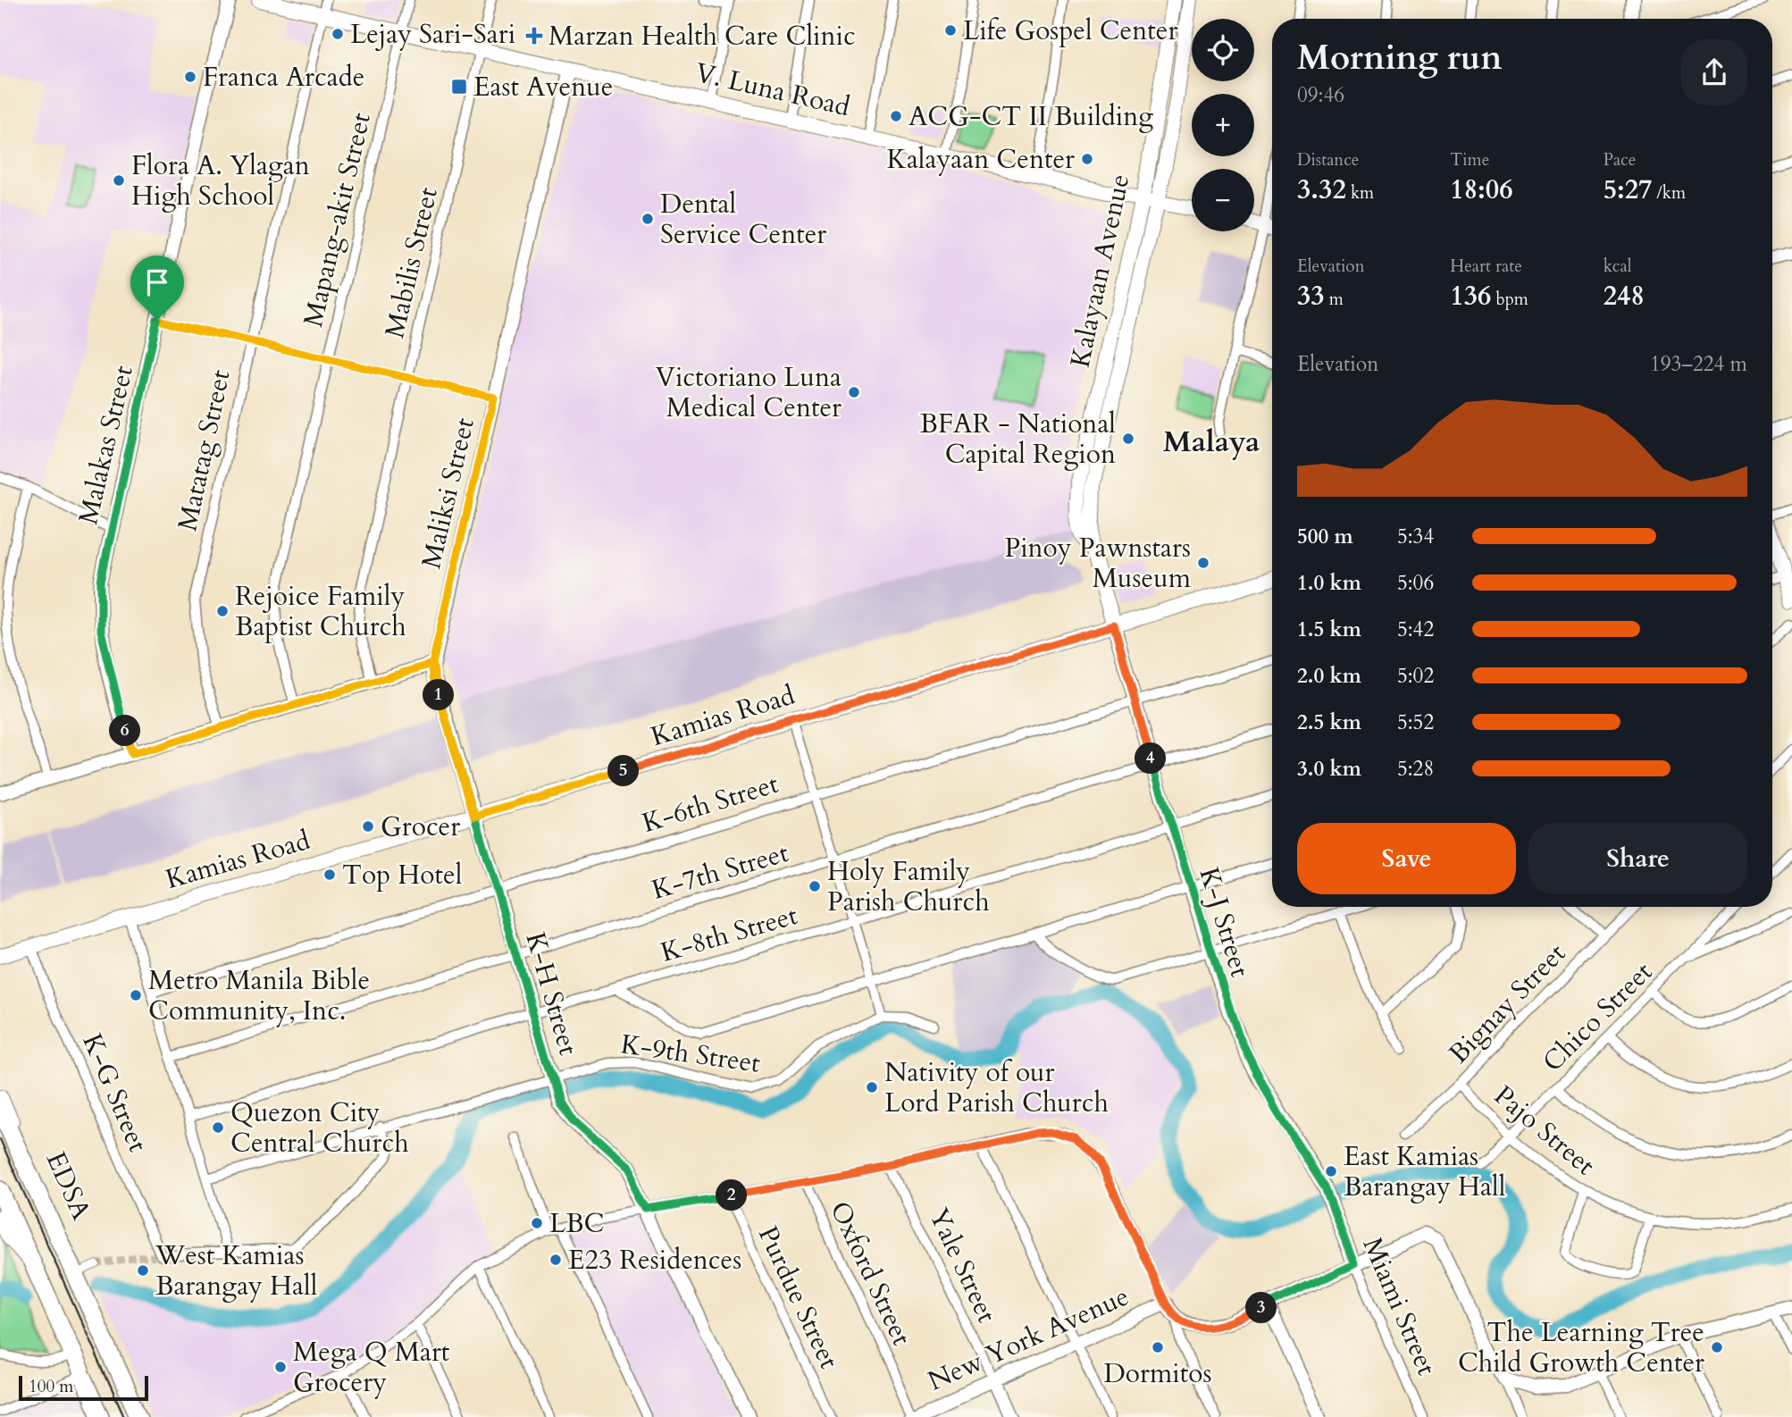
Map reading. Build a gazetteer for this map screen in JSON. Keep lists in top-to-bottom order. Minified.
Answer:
{"streets":{"highway":["EDSA"],"main road":["V. Luna Road","Kalayaan Avenue","Kamias Road"],"street":["Mapang-akit Street","Mabilis Street","Malakas Street","Matatag Street","Maliksi Street","K-6th Street","K-7th Street","K-J Street","K-8th Street","K-H Street","Bignay Street","Chico Street","K-9th Street","K-G Street","Pajo Street","Yale Street","Oxford Street","Purdue Street","Miami Street","New York Avenue"]},"crossings":[["V. Luna Road","Mapang-akit Street"],["V. Luna Road","Mabilis Street"],["V. Luna Road","Kalayaan Avenue"],["V. Luna Road","Matatag Street"],["V. Luna Road","Maliksi Street"],["Kalayaan Avenue","Kamias Road"],["Kalayaan Avenue","K-J Street"],["Maliksi Street","Kamias Road"],["Maliksi Street","K-H Street"],["Kamias Road","K-J Street"],["Kamias Road","K-H Street"],["Kamias Road","K-G Street"],["K-6th Street","K-J Street"],["K-6th Street","K-H Street"],["K-7th Street","K-J Street"],["K-7th Street","K-H Street"],["K-J Street","K-8th Street"],["K-J Street","K-9th Street"],["K-J Street","Miami Street"],["K-8th Street","K-H Street"],["K-8th Street","K-9th Street"],["K-H Street","K-9th Street"],["Bignay Street","Pajo Street"],["Chico Street","Pajo Street"],["Yale Street","New York Avenue"],["Oxford Street","New York Avenue"]],"districts":["Malaya"],"places":{"other":["Life Gospel Center","Lejay Sari-Sari","Franca Arcade","ACG-CT II Building","Kalayaan Center","Flora A. Ylagan High School","Dental Service Center","Victoriano Luna Medical Center","BFAR - National Capital Region","Pinoy Pawnstars Museum","Rejoice Family Baptist Church","Grocer","Top Hotel","Holy Family Parish Church","Metro Manila Bible Community, Inc.","Nativity of our Lord Parish Church","Quezon City Central Church","East Kamias Barangay Hall","LBC","E23 Residences","West Kamias Barangay Hall","Dormitos","The Learning Tree Child Growth Center","Mega Q Mart Grocery"],"health":["Marzan Health Care Clinic"],"transit":["East Avenue"]},"scale_bar":"100 m","page":{"map_buttons":["+","−"],"heading":["Morning run","09:46"],"stats":[["Distance","3.32 km"],["Time","18:06"],["Pace","5:27 /km"],["Elevation","33 m"],["Heart rate","136 bpm"],["kcal","248"]],"chart":["Elevation","193–224 m"],"list":[{"name":"500 m","note":"5:34"},{"name":"1.0 km","note":"5:06"},{"name":"1.5 km","note":"5:42"},{"name":"2.0 km","note":"5:02"},{"name":"2.5 km","note":"5:52"},{"name":"3.0 km","note":"5:28"}],"pins":["1","6","4","5","2","3"],"buttons":["Save","Share"],"scale":"100 m"}}
